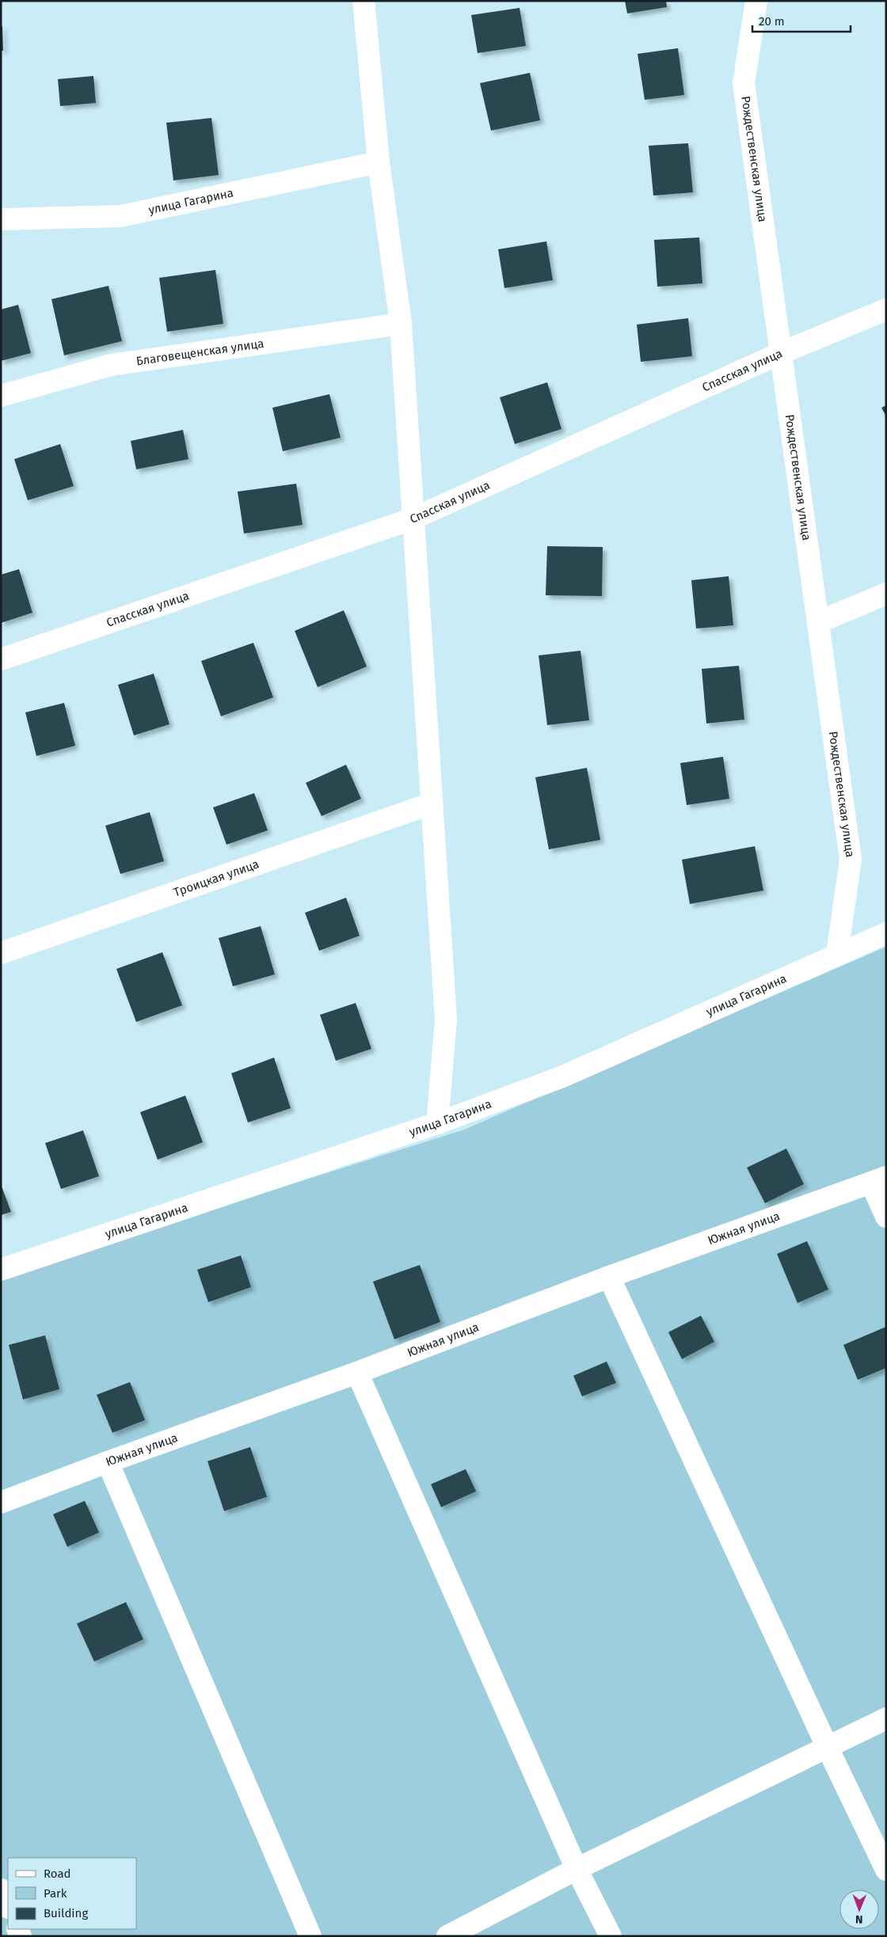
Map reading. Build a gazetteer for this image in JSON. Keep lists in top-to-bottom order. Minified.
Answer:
{"streets":{"street":["Рождественская улица","улица Гагарина","Благовещенская улица","Спасская улица","Троицкая улица","Южная улица"]},"crossings":[["Рождественская улица","улица Гагарина"],["Рождественская улица","Спасская улица"]],"legend":["Road","Park","Building"],"scale_bar":"20 m","north":"bottom"}
